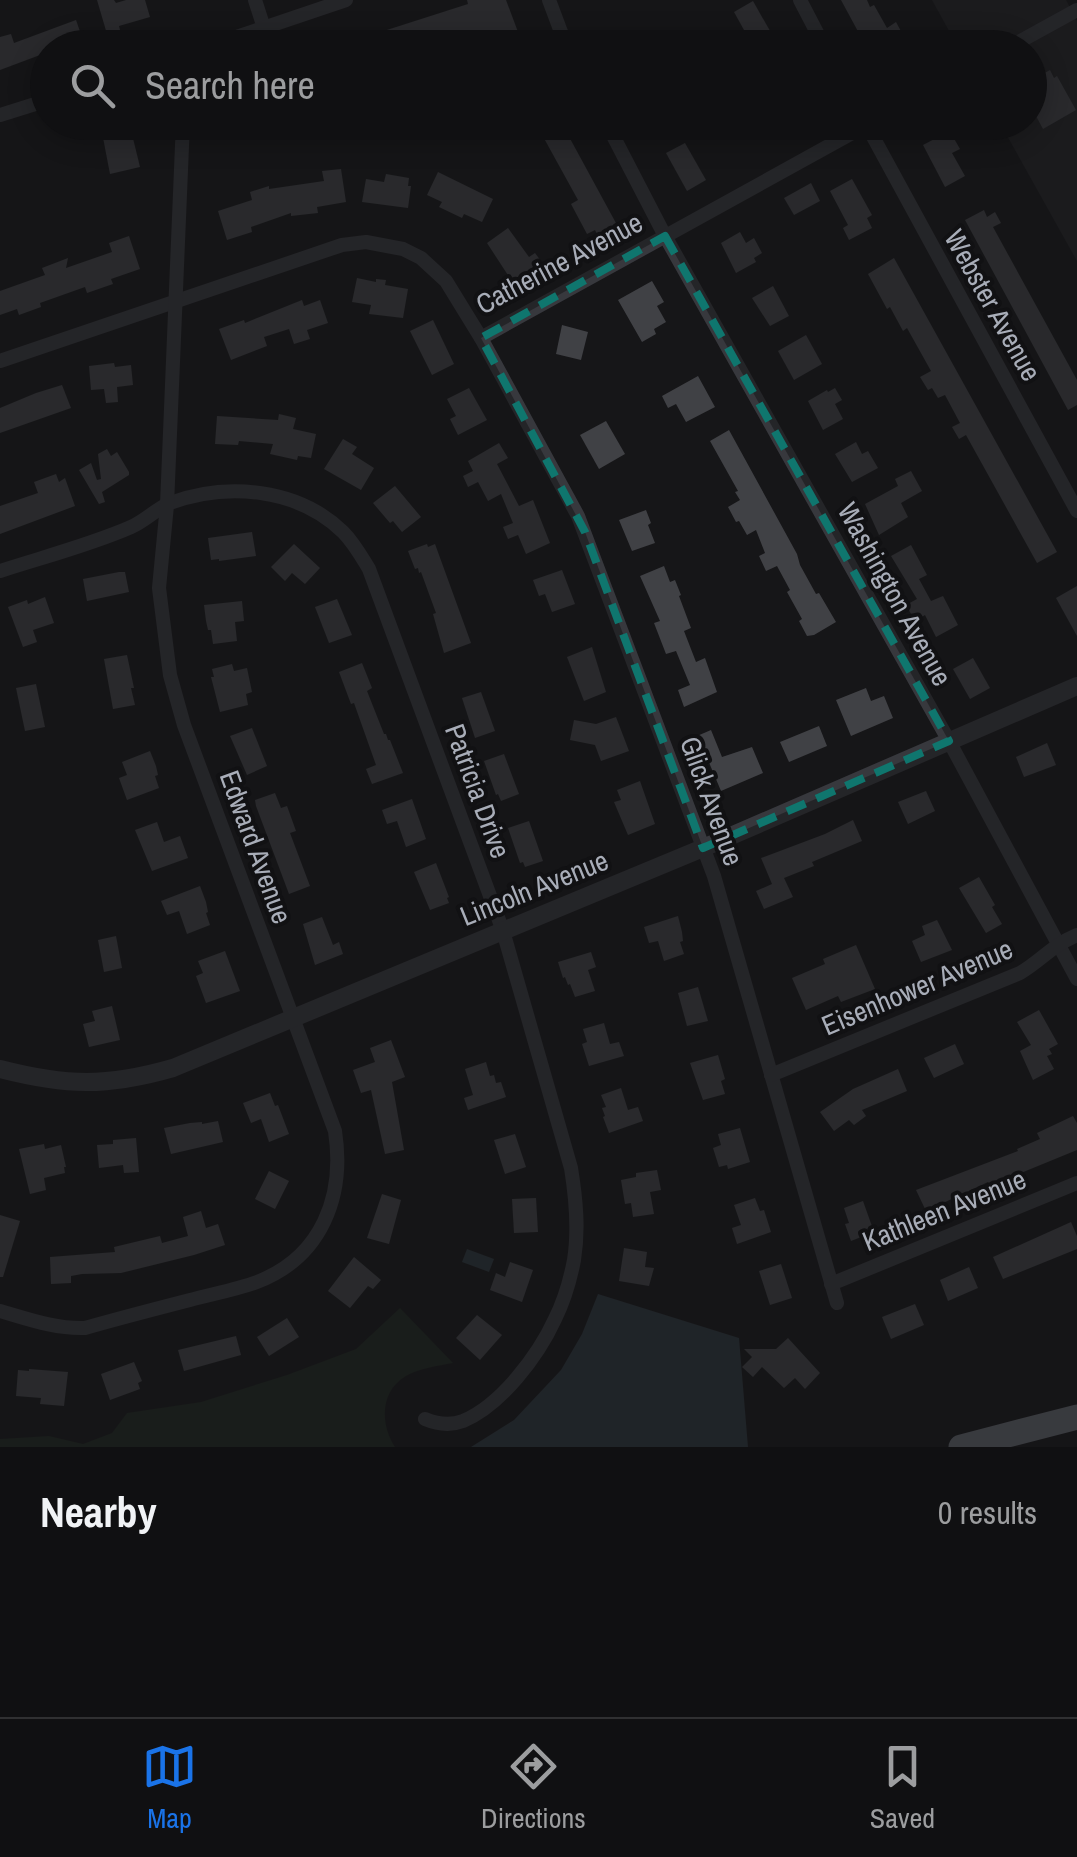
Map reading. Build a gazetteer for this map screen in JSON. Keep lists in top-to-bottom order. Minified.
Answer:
{"streets":{"street":["Catherine Avenue","Webster Avenue","Washington Avenue","Patricia Drive","Glick Avenue","Edward Avenue","Lincoln Avenue","Eisenhower Avenue","Kathleen Avenue"]},"crossings":[["Catherine Avenue","Washington Avenue"],["Catherine Avenue","Glick Avenue"],["Catherine Avenue","Edward Avenue"],["Washington Avenue","Lincoln Avenue"],["Washington Avenue","Eisenhower Avenue"],["Patricia Drive","Edward Avenue"],["Patricia Drive","Lincoln Avenue"],["Glick Avenue","Lincoln Avenue"],["Glick Avenue","Eisenhower Avenue"],["Glick Avenue","Kathleen Avenue"],["Edward Avenue","Lincoln Avenue"]],"page":{"search":"Search here","heading":["Nearby","0 results"],"nav":["Map","Directions","Saved"]}}
